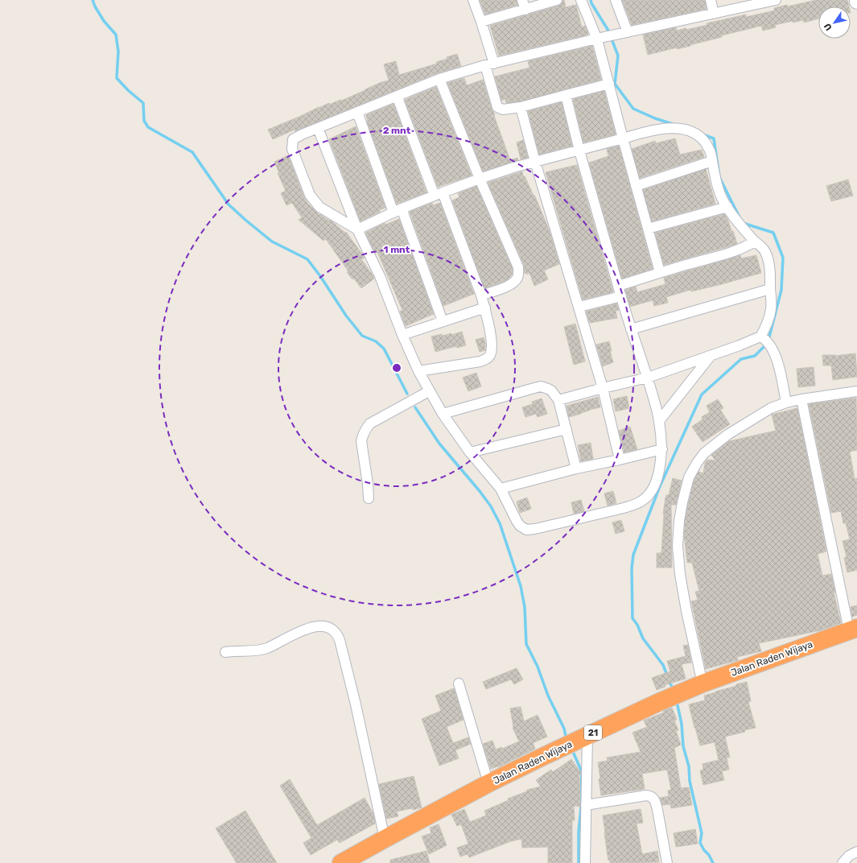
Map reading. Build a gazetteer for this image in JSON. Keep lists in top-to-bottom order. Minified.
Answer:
{"streets":{"highway":["Jalan Raden Wijaya","21"]},"north":"bottom left","rings":["2 mnt","1 mnt"]}
